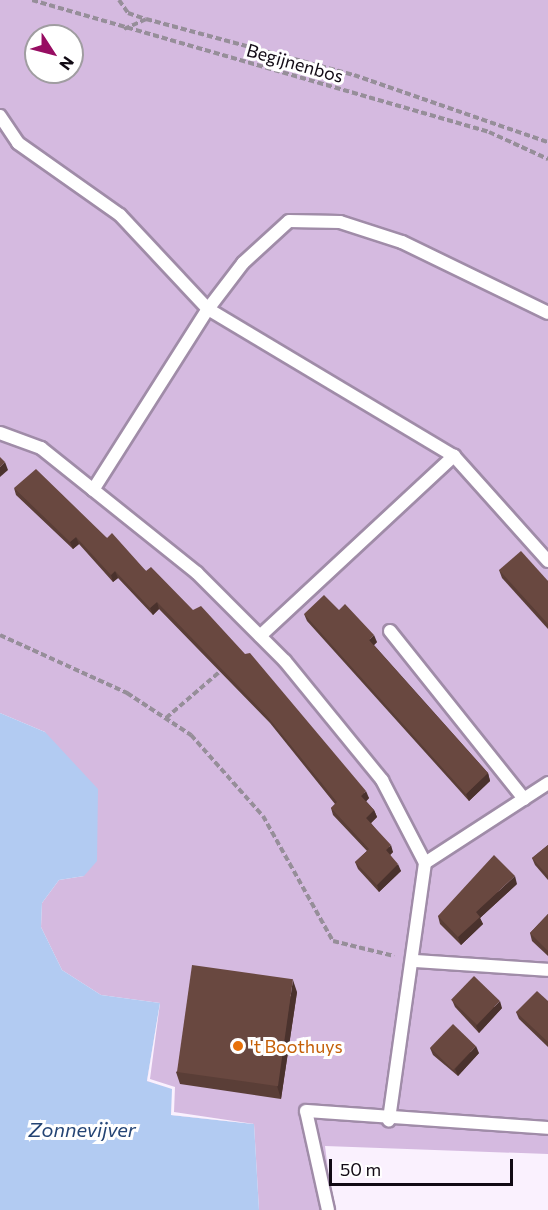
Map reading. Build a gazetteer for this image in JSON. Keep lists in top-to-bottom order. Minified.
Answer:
{"streets":{"path":["Begijnenbos"]},"water":["Zonnevijver"],"places":["'t Boothuys"],"scale_bar":"50 m","north":"bottom right"}
